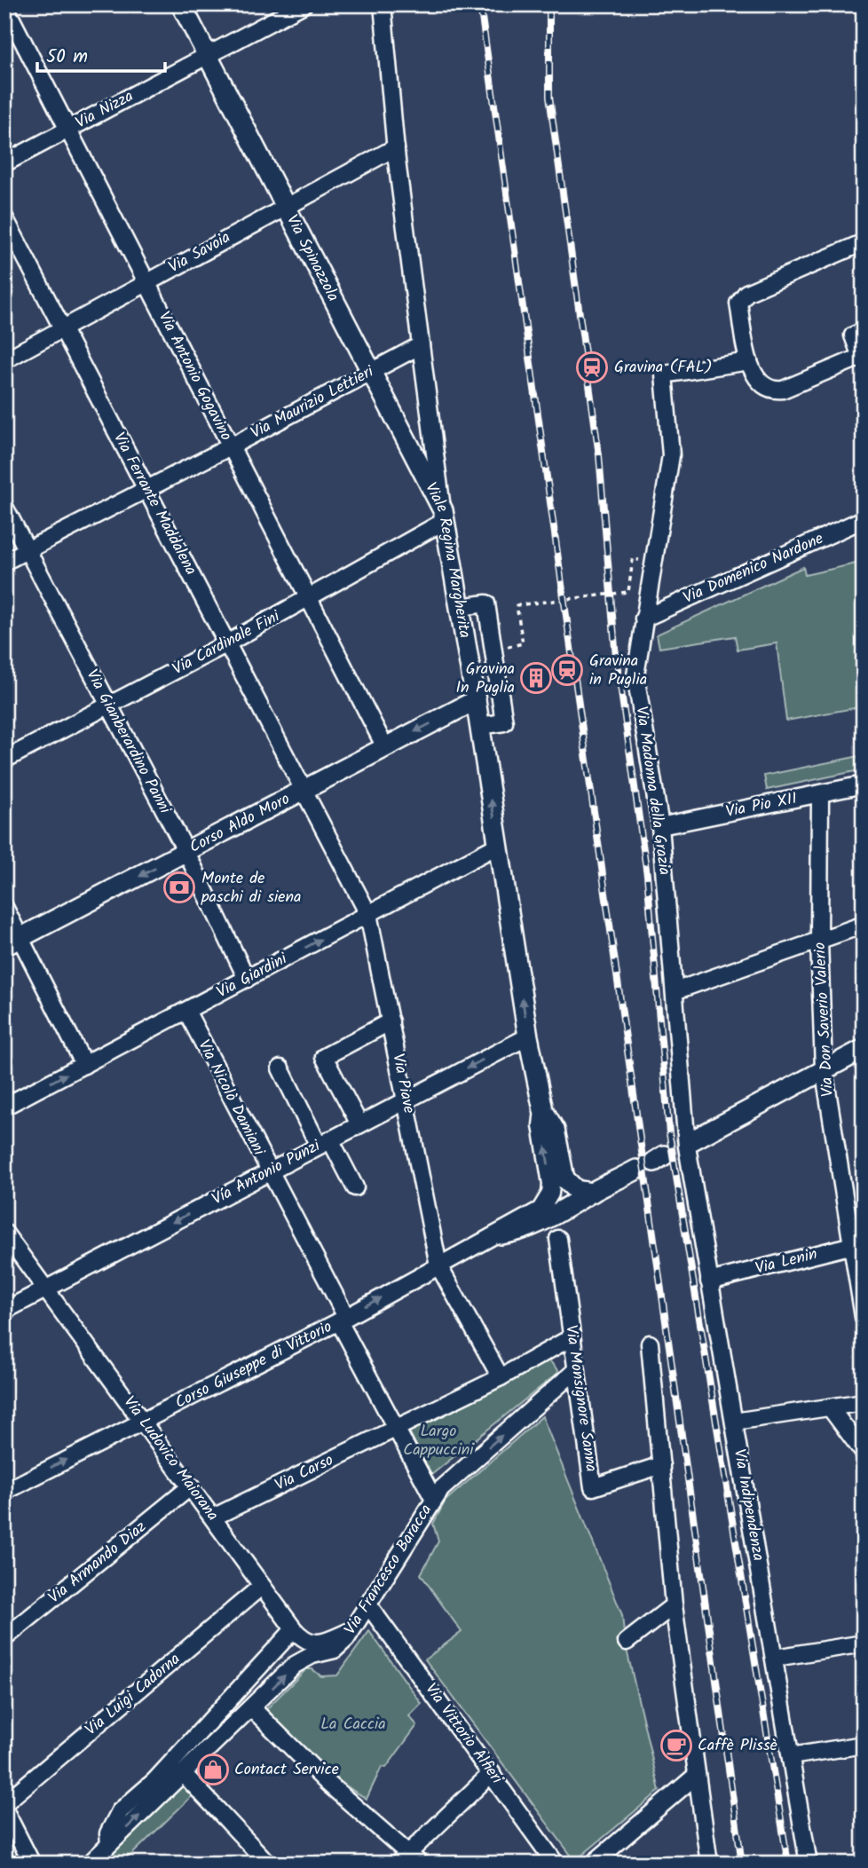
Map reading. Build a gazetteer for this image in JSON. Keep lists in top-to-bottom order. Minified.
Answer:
{"streets":{"street":["Via Nizza","Via Savoia","Via Spinazzola","Via Antonio Gogavino","Via Maurizio Lettieri","Via Ferrante Maddalena","Viale Regina Margherita","Via Domenico Nardone","Via Cardinale Fini","Via Gianberardino Panni","Via Madonna della Grazia","Via Pio XII","Corso Aldo Moro","Via Giardini","Via Don Saverio Valerio","Via Piave","Via Nicolò Damiani","Vía Antonio Punzi","Via Lenin","Corso Giuseppe di Vittorio","Via Monsignore Sanna","Via Ludovico Maiorana","Via Carso","Via Indipendenza","Via Armando Diaz","Via Francesco Baracca","Via Luigi Cadorna","Via Vittorio Alfieri"]},"crossings":[["Via Nizza","Via Spinazzola"],["Via Nizza","Via Antonio Gogavino"],["Via Savoia","Via Spinazzola"],["Via Savoia","Via Antonio Gogavino"],["Via Savoia","Via Ferrante Maddalena"],["Via Savoia","Viale Regina Margherita"],["Via Spinazzola","Via Maurizio Lettieri"],["Via Spinazzola","Viale Regina Margherita"],["Via Spinazzola","Via Cardinale Fini"],["Via Antonio Gogavino","Via Maurizio Lettieri"],["Via Antonio Gogavino","Via Cardinale Fini"],["Via Antonio Gogavino","Corso Aldo Moro"],["Via Maurizio Lettieri","Via Ferrante Maddalena"],["Via Maurizio Lettieri","Viale Regina Margherita"],["Via Maurizio Lettieri","Via Gianberardino Panni"],["Via Ferrante Maddalena","Via Cardinale Fini"],["Via Ferrante Maddalena","Corso Aldo Moro"],["Via Ferrante Maddalena","Via Piave"],["Viale Regina Margherita","Via Cardinale Fini"],["Viale Regina Margherita","Corso Aldo Moro"],["Viale Regina Margherita","Via Giardini"],["Viale Regina Margherita","Vía Antonio Punzi"],["Viale Regina Margherita","Corso Giuseppe di Vittorio"],["Via Domenico Nardone","Via Madonna della Grazia"],["Via Cardinale Fini","Via Gianberardino Panni"],["Via Gianberardino Panni","Corso Aldo Moro"],["Via Gianberardino Panni","Via Giardini"],["Via Madonna della Grazia","Via Pio XII"],["Via Madonna della Grazia","Via Indipendenza"],["Via Pio XII","Via Don Saverio Valerio"],["Corso Aldo Moro","Via Piave"],["Via Giardini","Via Piave"],["Via Giardini","Via Nicolò Damiani"],["Via Don Saverio Valerio","Via Lenin"],["Via Piave","Vía Antonio Punzi"],["Via Piave","Corso Giuseppe di Vittorio"],["Via Nicolò Damiani","Vía Antonio Punzi"],["Via Nicolò Damiani","Corso Giuseppe di Vittorio"],["Via Nicolò Damiani","Via Carso"],["Via Nicolò Damiani","Via Francesco Baracca"],["Vía Antonio Punzi","Via Ludovico Maiorana"],["Via Lenin","Via Indipendenza"],["Corso Giuseppe di Vittorio","Via Ludovico Maiorana"],["Via Monsignore Sanna","Via Francesco Baracca"],["Via Ludovico Maiorana","Via Carso"],["Via Ludovico Maiorana","Via Armando Diaz"],["Via Ludovico Maiorana","Via Francesco Baracca"],["Via Ludovico Maiorana","Via Luigi Cadorna"],["Via Francesco Baracca","Via Vittorio Alfieri"]],"one_way":["Corso Aldo Moro","Via Giardini","Vía Antonio Punzi"],"parks":["Largo Cappuccini","La Caccia"],"places":{"station":["Gravina (FAL)","Gravina in Puglia"],"building":["Gravina In Puglia"],"bank":["Monte de paschi di siena"],"cafe":["Caffè Plissè"],"shop":["Contact Service"]},"scale_bar":"50 m"}
